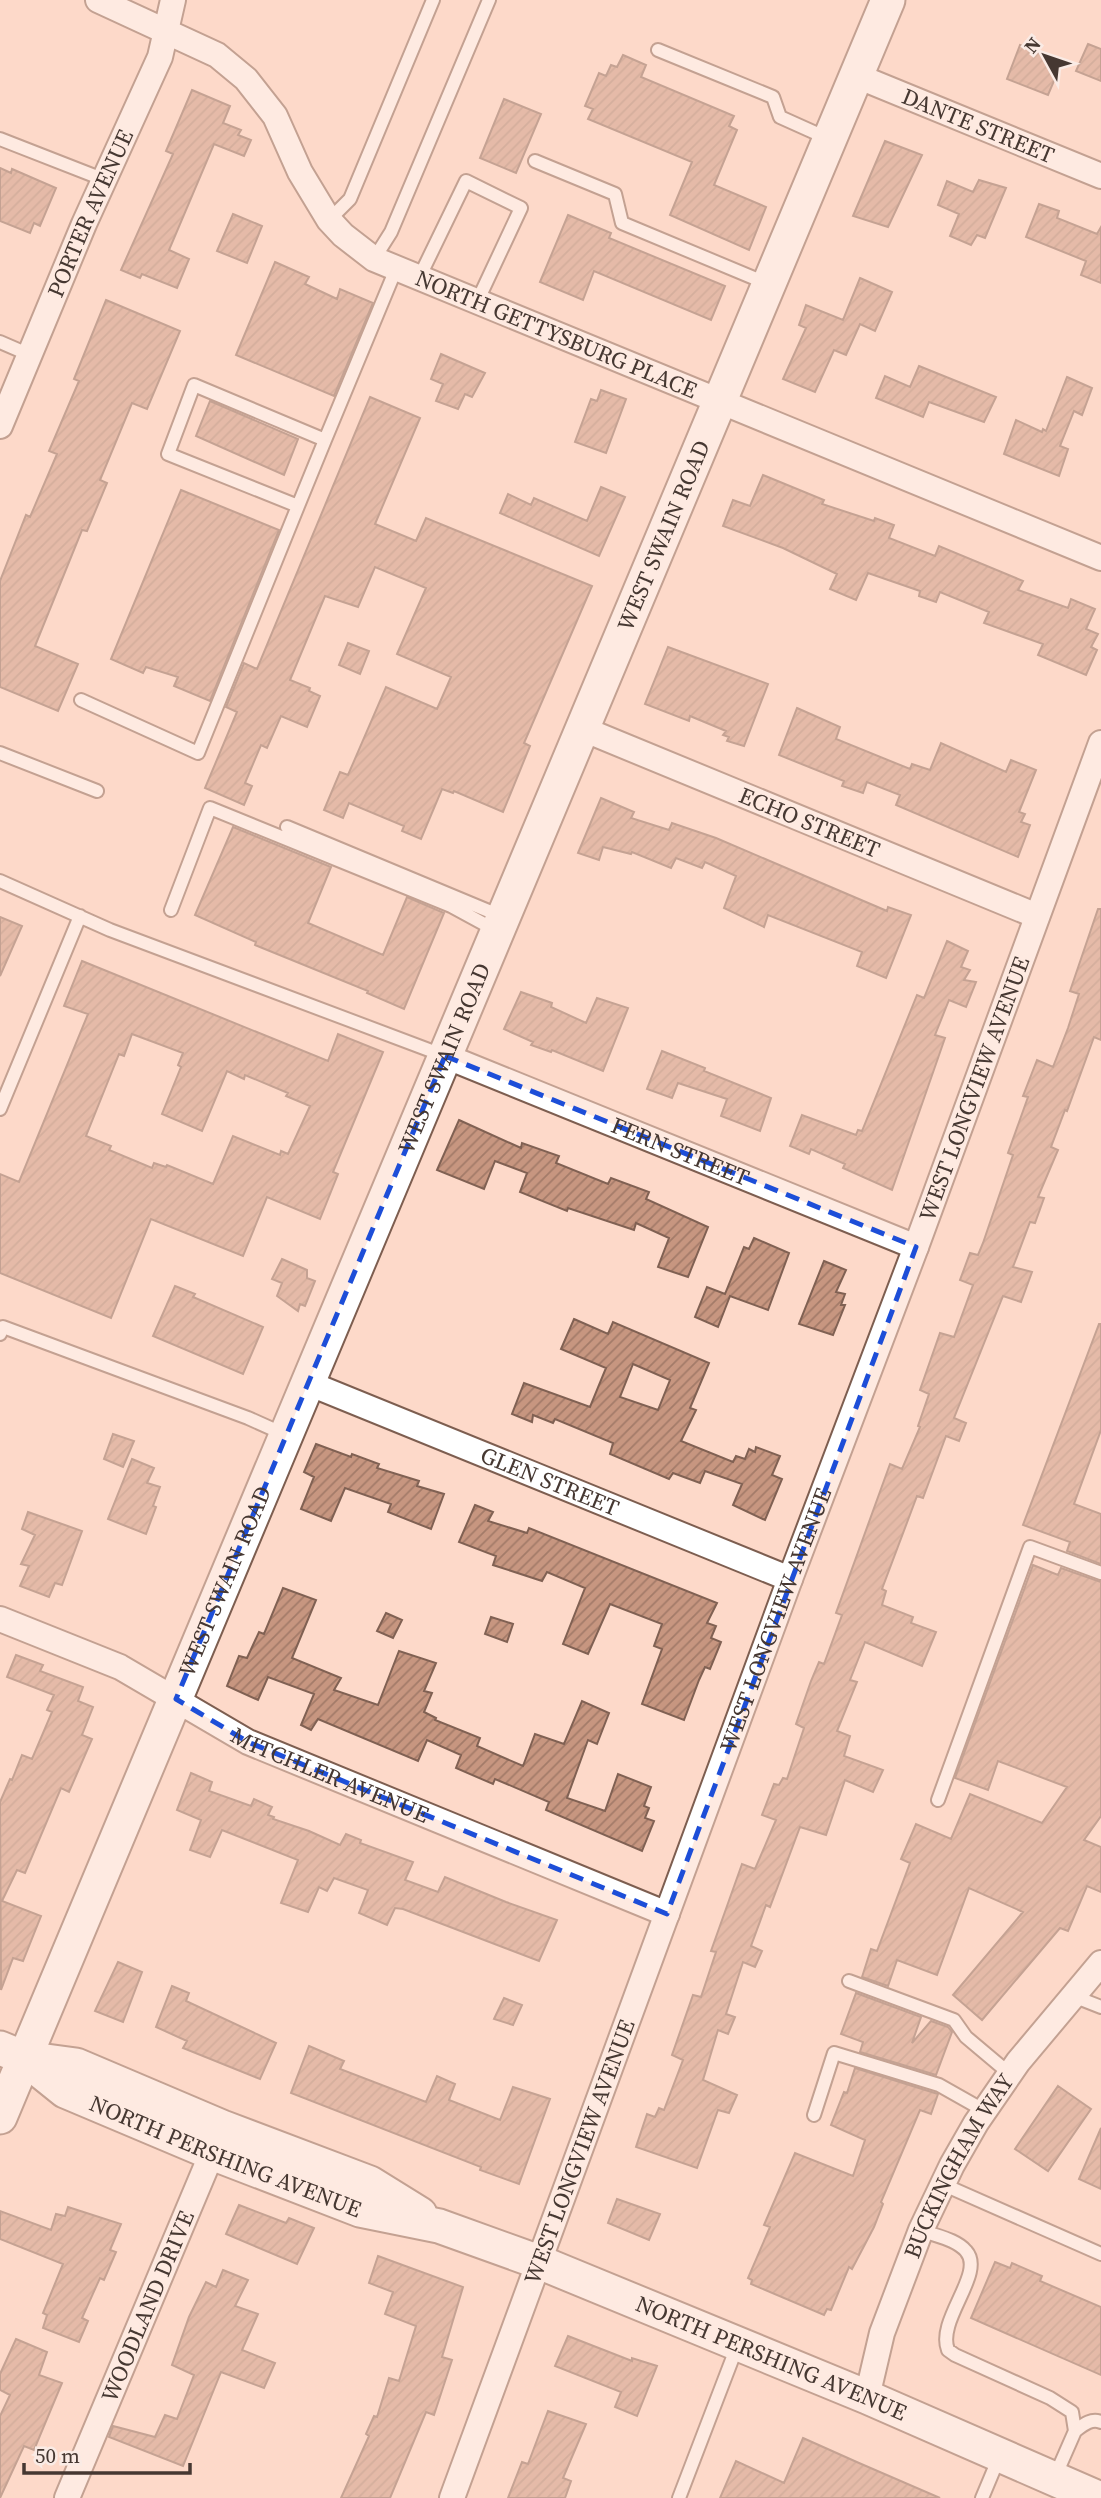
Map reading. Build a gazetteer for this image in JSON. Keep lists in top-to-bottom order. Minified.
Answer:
{"streets":{"street":["DANTE STREET","PORTER AVENUE","NORTH GETTYSBURG PLACE","WEST SWAIN ROAD","ECHO STREET","WEST LONGVIEW AVENUE","FERN STREET","GLEN STREET","MITCHLER AVENUE","NORTH PERSHING AVENUE","BUCKINGHAM WAY","WOODLAND DRIVE"]},"crossings":[["DANTE STREET","WEST SWAIN ROAD"],["PORTER AVENUE","NORTH GETTYSBURG PLACE"],["NORTH GETTYSBURG PLACE","WEST SWAIN ROAD"],["WEST SWAIN ROAD","ECHO STREET"],["WEST SWAIN ROAD","FERN STREET"],["WEST SWAIN ROAD","GLEN STREET"],["WEST SWAIN ROAD","MITCHLER AVENUE"],["WEST SWAIN ROAD","NORTH PERSHING AVENUE"],["ECHO STREET","WEST LONGVIEW AVENUE"],["WEST LONGVIEW AVENUE","FERN STREET"],["WEST LONGVIEW AVENUE","GLEN STREET"],["WEST LONGVIEW AVENUE","MITCHLER AVENUE"],["WEST LONGVIEW AVENUE","NORTH PERSHING AVENUE"],["NORTH PERSHING AVENUE","BUCKINGHAM WAY"],["NORTH PERSHING AVENUE","WOODLAND DRIVE"]],"scale_bar":"50 m","north":"top left"}
